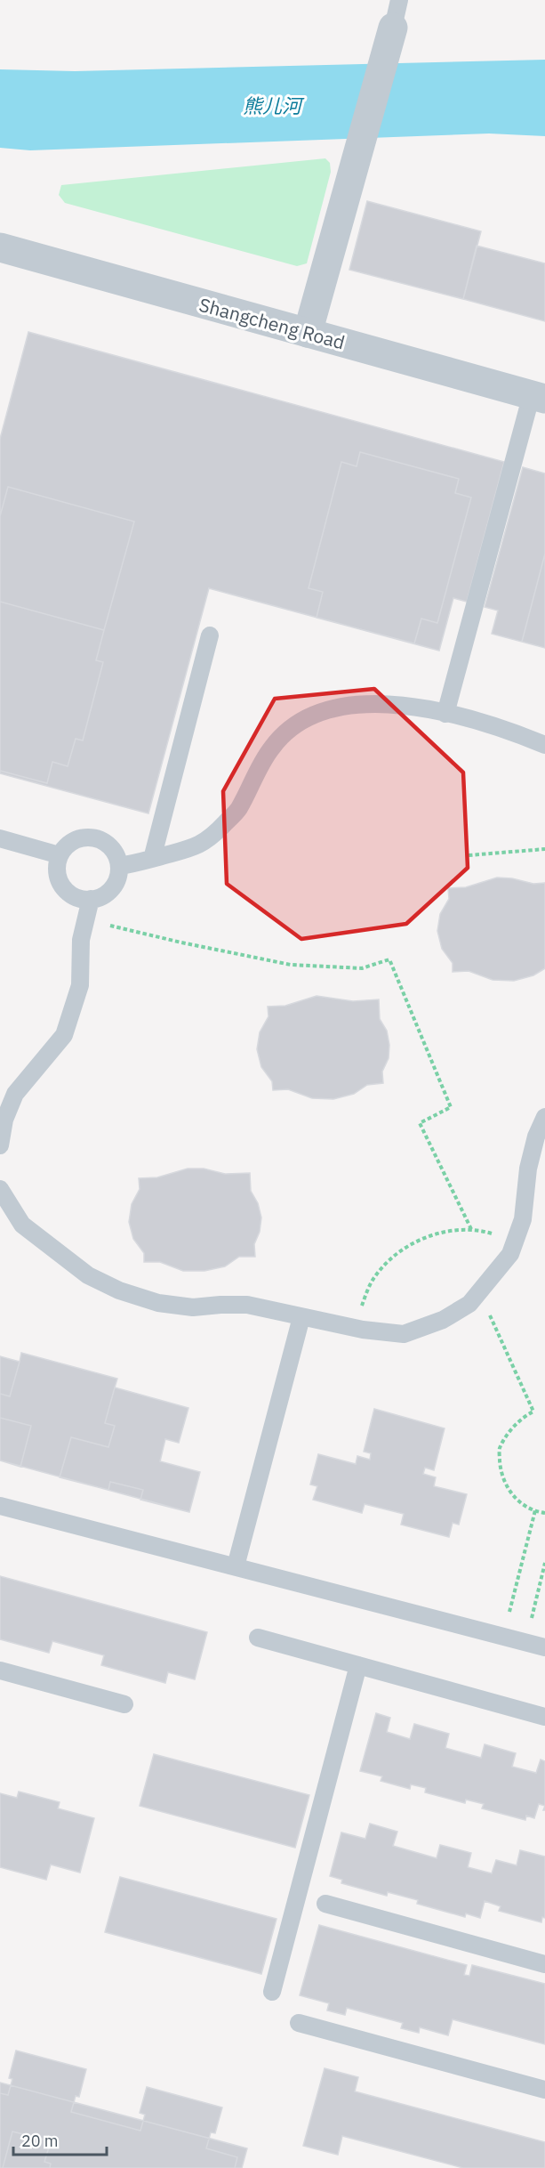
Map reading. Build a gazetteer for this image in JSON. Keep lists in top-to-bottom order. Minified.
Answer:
{"streets":{"street":["Shangcheng Road"]},"water":["熊儿河"],"scale_bar":"20 m"}
